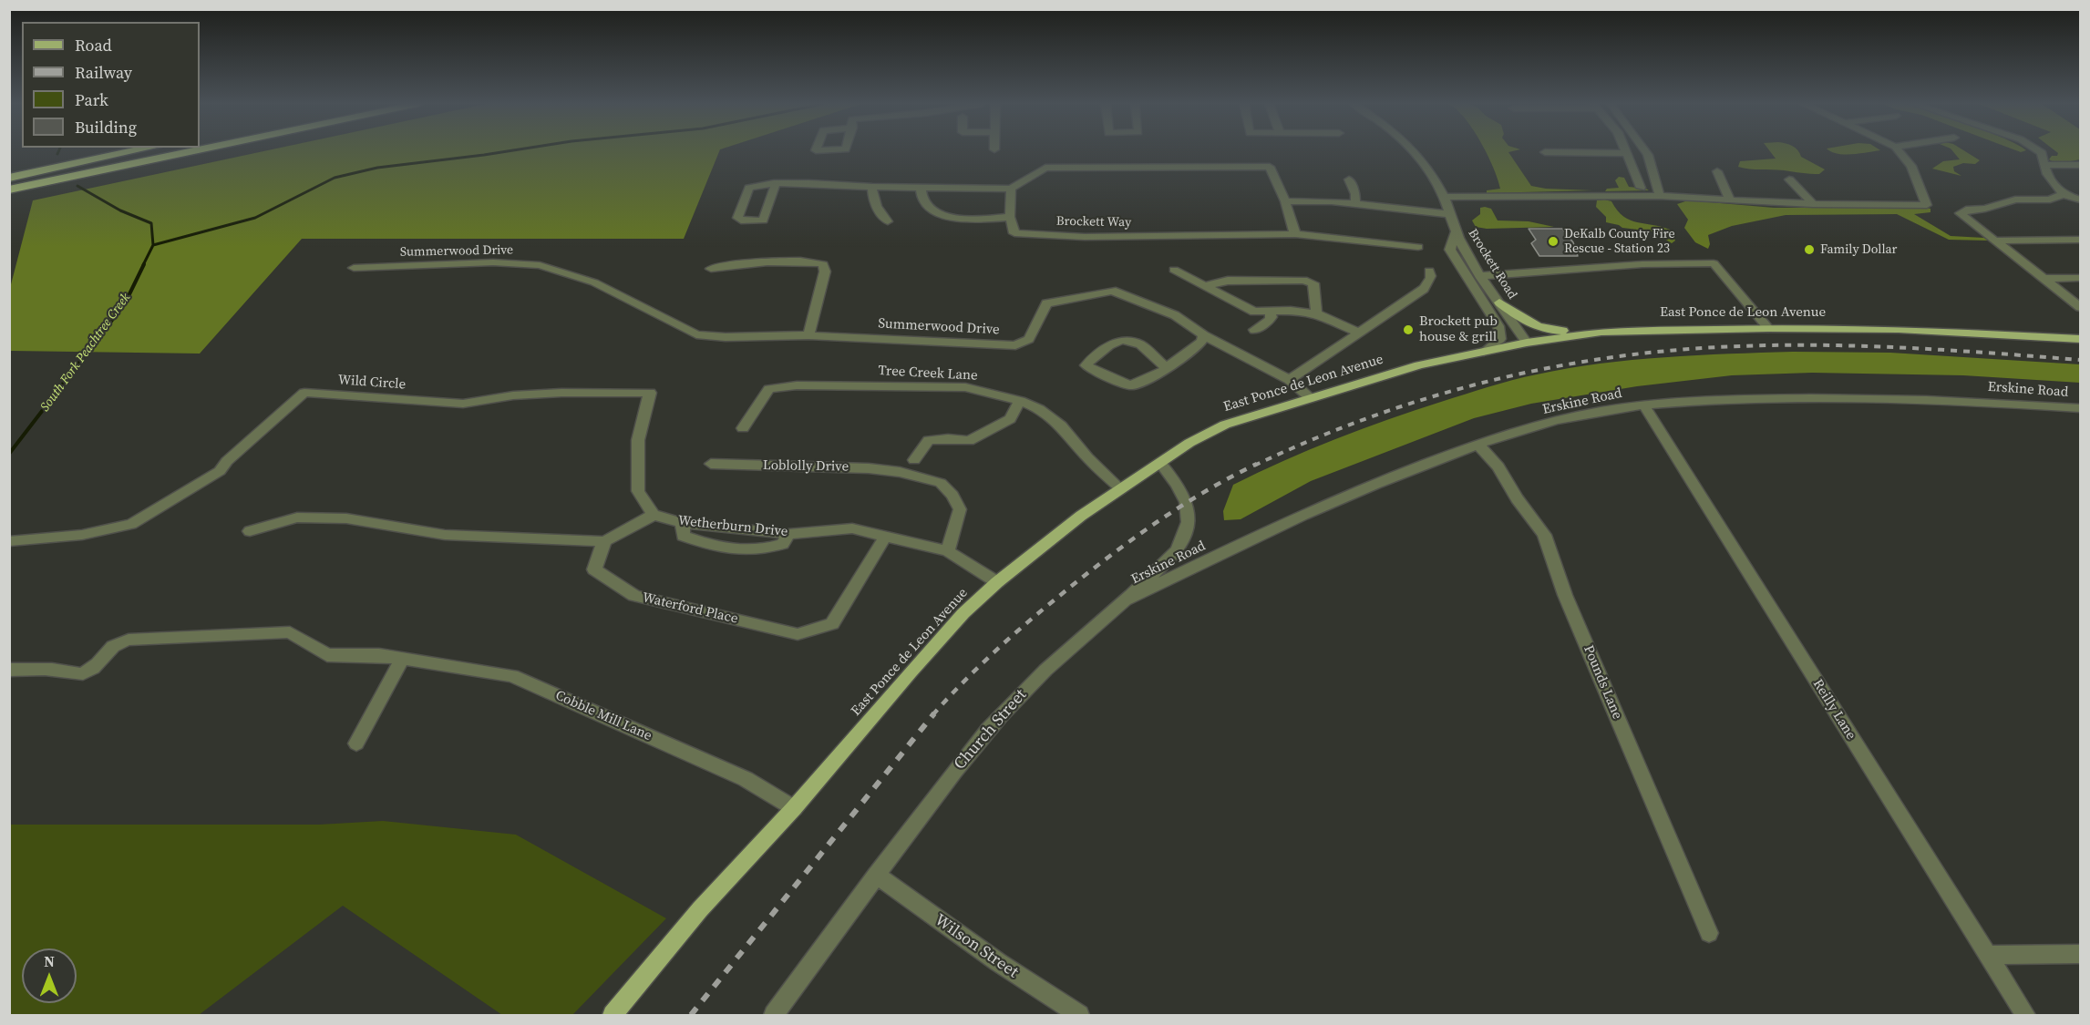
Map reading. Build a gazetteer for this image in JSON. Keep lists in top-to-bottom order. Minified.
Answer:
{"streets":{"main road":["East Ponce de Leon Avenue"],"street":["Brockett Way","Summerwood Drive","Brockett Road","Tree Creek Lane","Wild Circle","Erskine Road","Loblolly Drive","Wetherburn Drive","Waterford Place","Pounds Lane","Reilly Lane","Cobble Mill Lane","Church Street","Wilson Street"]},"crossings":[["Summerwood Drive","East Ponce de Leon Avenue"],["Brockett Road","East Ponce de Leon Avenue"],["East Ponce de Leon Avenue","Tree Creek Lane"],["East Ponce de Leon Avenue","Wetherburn Drive"],["East Ponce de Leon Avenue","Cobble Mill Lane"],["East Ponce de Leon Avenue","Church Street"],["Wild Circle","Wetherburn Drive"],["Erskine Road","Pounds Lane"],["Erskine Road","Reilly Lane"],["Erskine Road","Church Street"],["Loblolly Drive","Wetherburn Drive"],["Wetherburn Drive","Waterford Place"],["Church Street","Wilson Street"]],"water":["South Fork Peachtree Creek"],"places":["DeKalb County Fire Rescue - Station 23","Family Dollar","Brockett pub house & grill"],"legend":["Road","Railway","Park","Building"],"north":"top"}
